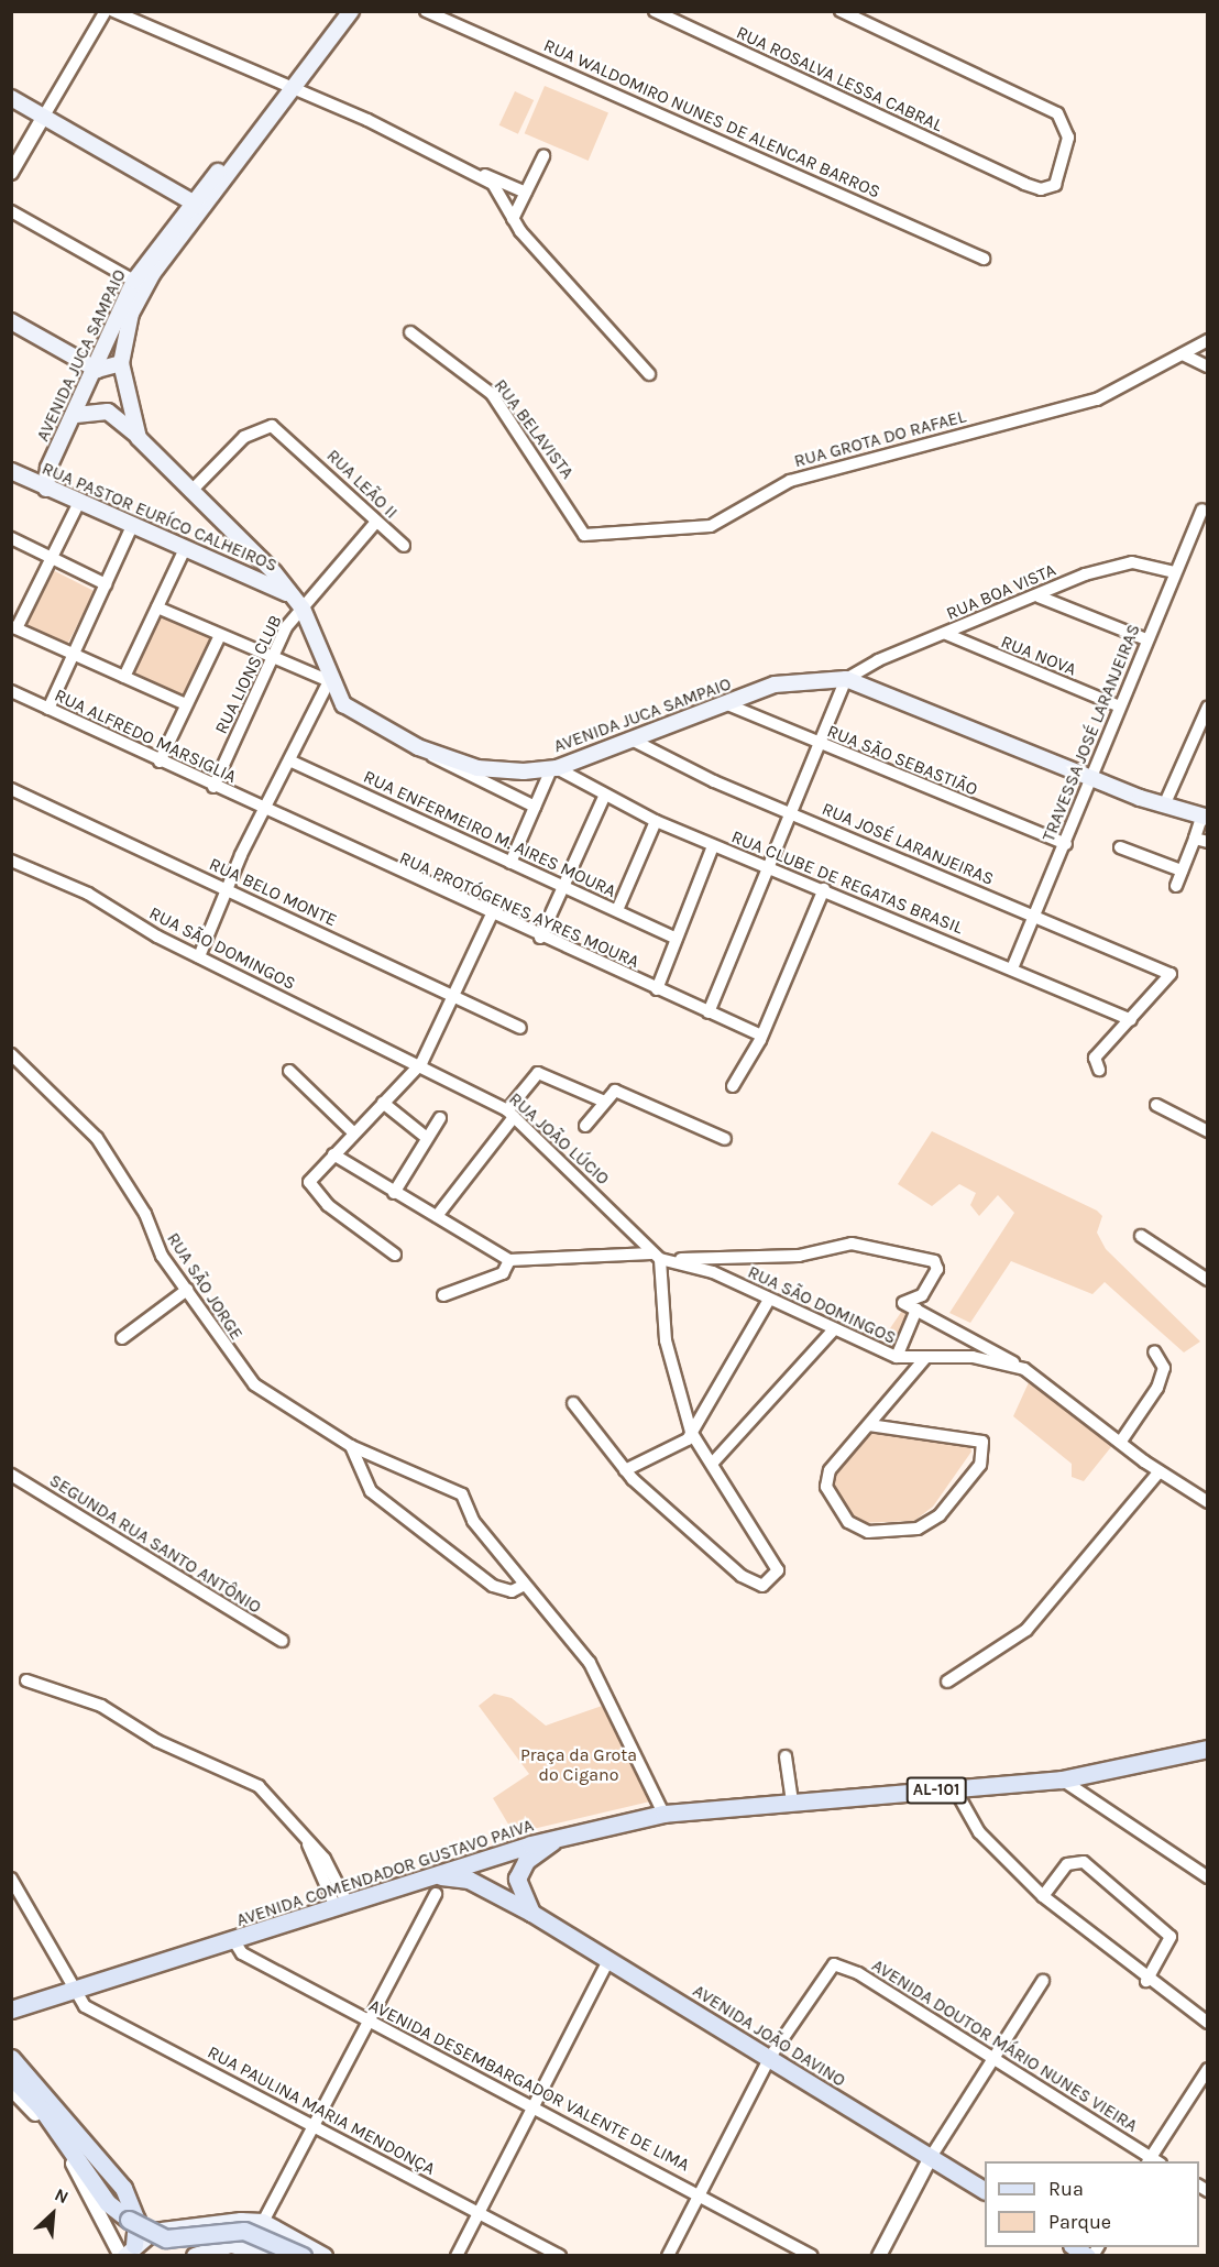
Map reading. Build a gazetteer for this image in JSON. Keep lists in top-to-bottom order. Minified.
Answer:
{"streets":{"main road":["AVENIDA JUCA SAMPAIO","RUA PASTOR EURÍCO CALHEIROS","AL-101","AVENIDA COMENDADOR GUSTAVO PAIVA","AVENIDA JOÃO DAVINO"],"street":["RUA ROSALVA LESSA CABRAL","RUA WALDOMIRO NUNES DE ALENCAR BARROS","RUA BELAVISTA","RUA GROTA DO RAFAEL","RUA LEÃO II","RUA BOA VISTA","RUA NOVA","RUA LIONS CLUB","TRAVESSA JOSÉ LARANJEIRAS","RUA ALFREDO MARSIGLIA","RUA SÃO SEBASTIÃO","RUA ENFERMEIRO M. AIRES MOURA","RUA JOSÉ LARANJEIRAS","RUA CLUBE DE REGATAS BRASIL","RUA BELO MONTE","RUA PROTÓGENES AYRES MOURA","RUA SÃO DOMINGOS","RUA JOÃO LÚCIO","RUA SÃO JORGE","SEGUNDA RUA SANTO ANTÔNIO","AVENIDA DOUTOR MÁRIO NUNES VIEIRA","AVENIDA DESEMBARGADOR VALENTE DE LIMA","RUA PAULINA MARIA MENDONÇA"]},"crossings":[["AVENIDA JUCA SAMPAIO","RUA LEÃO II"],["AVENIDA JUCA SAMPAIO","RUA PASTOR EURÍCO CALHEIROS"],["AVENIDA JUCA SAMPAIO","RUA BOA VISTA"],["AVENIDA JUCA SAMPAIO","RUA LIONS CLUB"],["AVENIDA JUCA SAMPAIO","TRAVESSA JOSÉ LARANJEIRAS"],["AVENIDA JUCA SAMPAIO","RUA SÃO SEBASTIÃO"],["AVENIDA JUCA SAMPAIO","RUA JOSÉ LARANJEIRAS"],["AVENIDA JUCA SAMPAIO","RUA CLUBE DE REGATAS BRASIL"],["RUA BELAVISTA","RUA GROTA DO RAFAEL"],["RUA LEÃO II","RUA LIONS CLUB"],["RUA PASTOR EURÍCO CALHEIROS","RUA LIONS CLUB"],["RUA BOA VISTA","RUA NOVA"],["RUA BOA VISTA","TRAVESSA JOSÉ LARANJEIRAS"],["RUA NOVA","TRAVESSA JOSÉ LARANJEIRAS"],["RUA LIONS CLUB","RUA ALFREDO MARSIGLIA"],["TRAVESSA JOSÉ LARANJEIRAS","RUA SÃO SEBASTIÃO"],["TRAVESSA JOSÉ LARANJEIRAS","RUA JOSÉ LARANJEIRAS"],["TRAVESSA JOSÉ LARANJEIRAS","RUA CLUBE DE REGATAS BRASIL"],["RUA ALFREDO MARSIGLIA","RUA PROTÓGENES AYRES MOURA"],["RUA JOSÉ LARANJEIRAS","RUA CLUBE DE REGATAS BRASIL"],["RUA SÃO DOMINGOS","RUA JOÃO LÚCIO"],["RUA SÃO JORGE","AVENIDA COMENDADOR GUSTAVO PAIVA"],["AVENIDA COMENDADOR GUSTAVO PAIVA","AVENIDA JOÃO DAVINO"],["AVENIDA COMENDADOR GUSTAVO PAIVA","AVENIDA DESEMBARGADOR VALENTE DE LIMA"],["AVENIDA COMENDADOR GUSTAVO PAIVA","RUA PAULINA MARIA MENDONÇA"],["AVENIDA JOÃO DAVINO","AVENIDA DOUTOR MÁRIO NUNES VIEIRA"]],"parks":["Praça da Grota do Cigano"],"legend":["Rua","Parque"],"north":"top right"}
